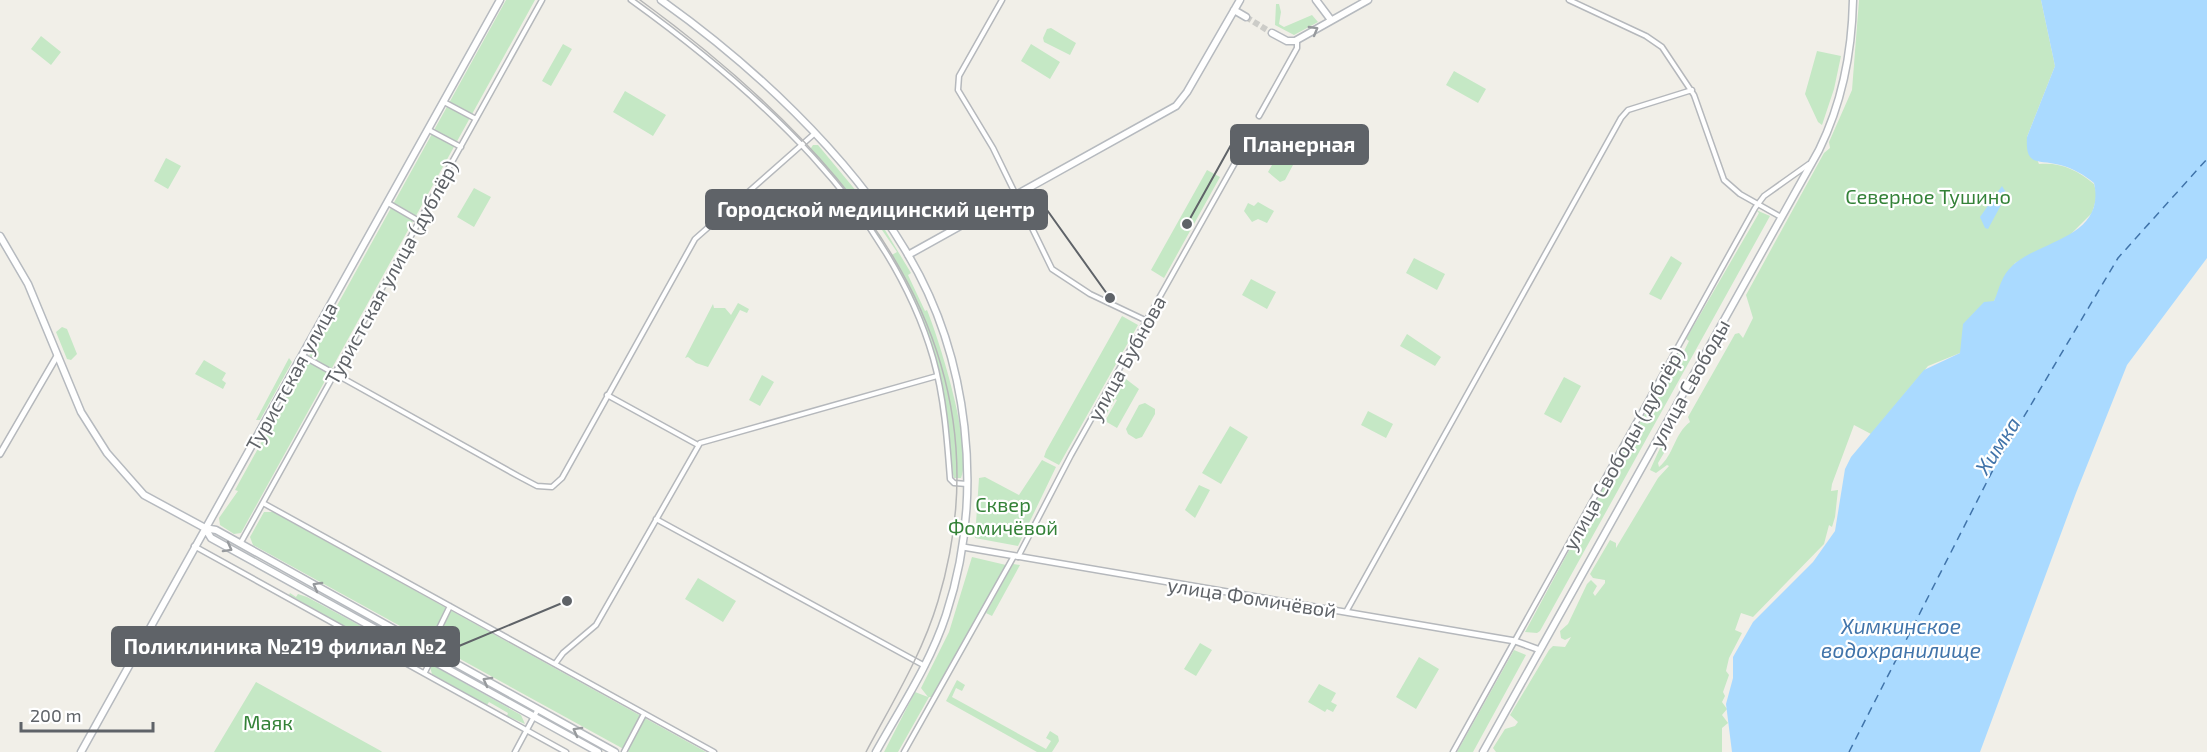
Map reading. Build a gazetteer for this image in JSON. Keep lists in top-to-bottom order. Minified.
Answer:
{"streets":{"main road":["Туристская улица","улица Свободы"],"street":["Туристская улица (дублёр)","улица Бубнова","улица Свободы (дублёр)","улица Фомичёвой"]},"crossings":[["улица Бубнова","улица Фомичёвой"],["улица Свободы","улица Свободы (дублёр)"],["улица Свободы","улица Фомичёвой"],["улица Свободы (дублёр)","улица Фомичёвой"]],"water":["Химка","Химкинское водохранилище"],"parks":["Северное Тушино","Сквер Фомичёвой","Маяк"],"places":["Планерная","Городской медицинский центр","Поликлиника №219 филиал №2"],"scale_bar":"200 m"}
